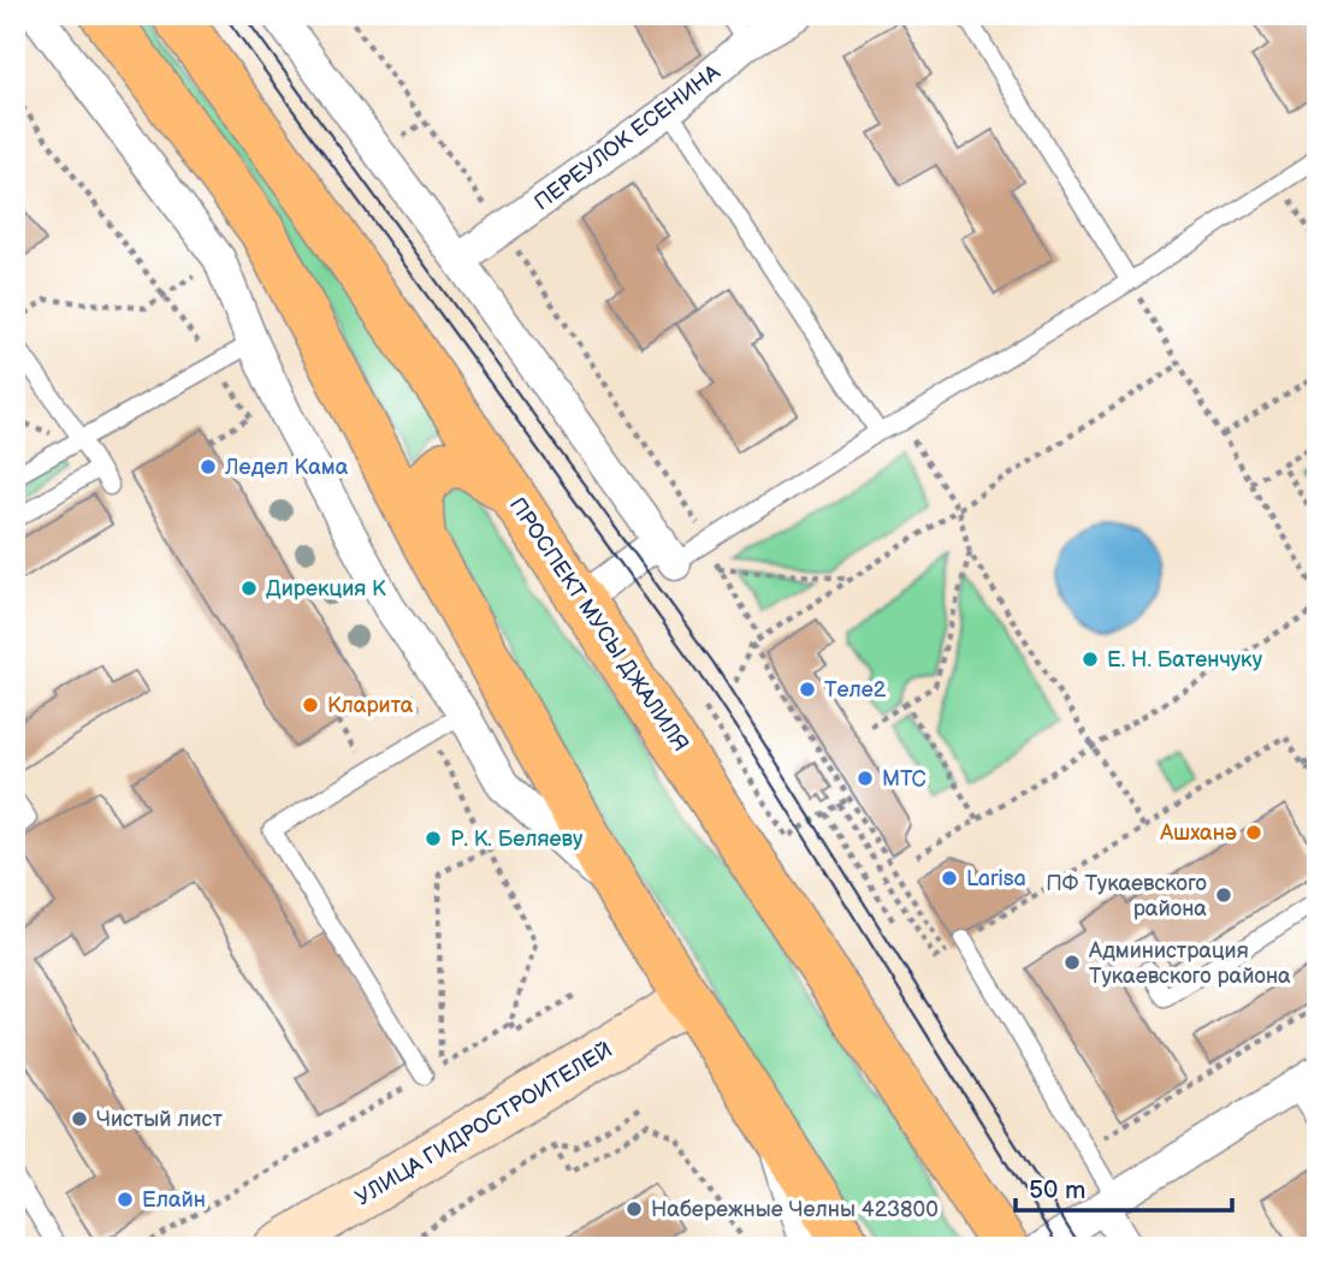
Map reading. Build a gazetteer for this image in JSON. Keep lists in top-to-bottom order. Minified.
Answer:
{"streets":{"main road":["ПРОСПЕКТ МУСЫ ДЖАЛИЛЯ","УЛИЦА ГИДРОСТРОИТЕЛЕЙ"],"street":["ПЕРЕУЛОК ЕСЕНИНА"]},"places":["Ледел Кама","Дирекция К","Е. Н. Батенчуку","Теле2","Кларита","МТС","Ашханә","Р. К. Беляеву","Larisa","ПФ Тукаевского района","Администрация Тукаевского района","Чистый лист","Елайн","Набережные Челны 423800"],"scale_bar":"50 m"}
